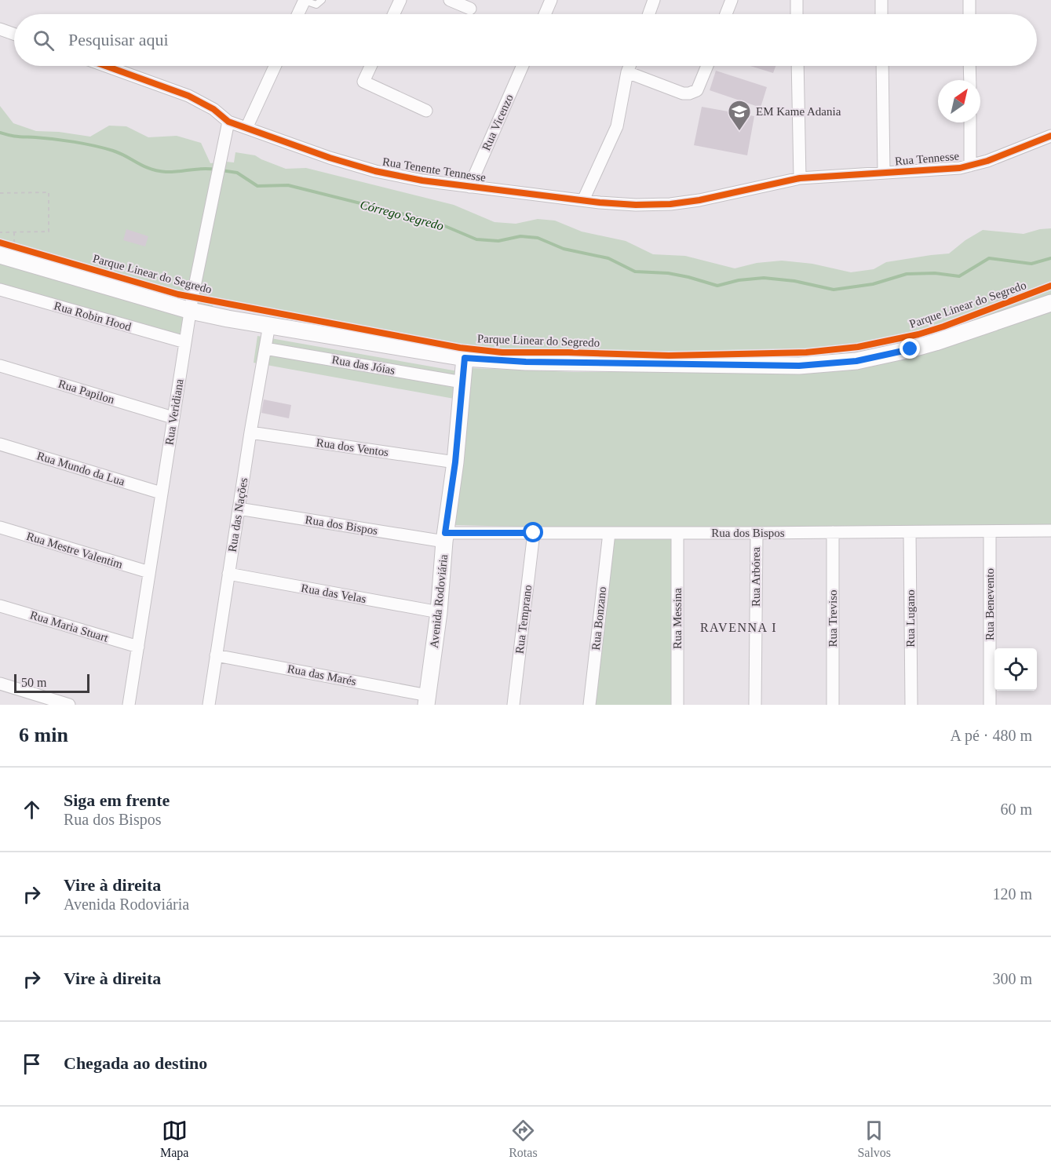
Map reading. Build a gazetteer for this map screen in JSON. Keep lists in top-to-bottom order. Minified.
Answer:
{"streets":{"main road":["Avenida Rodoviária"],"street":["Rua Vicenzo","Rua Tennesse","Rua Tenente Tennesse","Rua Robin Hood","Rua das Jóias","Rua Papilon","Rua Veridiana","Rua dos Ventos","Rua Mundo da Lua","Rua das Nações","Rua dos Bispos","Rua Mestre Valentim","Rua Arbórea","Rua das Velas","Rua Benevento","Rua Bonzano","Rua Messina","Rua Treviso","Rua Lugano","Rua Temprano","Rua Maria Stuart","Rua das Marés"],"cycle path":["Parque Linear do Segredo"]},"crossings":[["Rua Vicenzo","Rua Tenente Tennesse"],["Rua Tennesse","Rua Tenente Tennesse"],["Rua Tenente Tennesse","Rua Veridiana"],["Rua Robin Hood","Rua Veridiana"],["Rua das Jóias","Rua das Nações"],["Rua das Jóias","Avenida Rodoviária"],["Rua Papilon","Rua Veridiana"],["Rua Veridiana","Rua Mundo da Lua"],["Rua Veridiana","Rua Mestre Valentim"],["Rua Veridiana","Rua Maria Stuart"],["Rua dos Ventos","Rua das Nações"],["Rua dos Ventos","Avenida Rodoviária"],["Rua das Nações","Rua dos Bispos"],["Rua das Nações","Rua das Velas"],["Rua das Nações","Rua das Marés"],["Rua dos Bispos","Rua Arbórea"],["Rua dos Bispos","Avenida Rodoviária"],["Rua dos Bispos","Rua Benevento"],["Rua dos Bispos","Rua Bonzano"],["Rua dos Bispos","Rua Messina"],["Rua dos Bispos","Rua Treviso"],["Rua dos Bispos","Rua Lugano"],["Rua dos Bispos","Rua Temprano"],["Rua das Velas","Avenida Rodoviária"],["Avenida Rodoviária","Rua das Marés"]],"districts":["RAVENNA I"],"water":["Córrego Segredo"],"places":{"school or university":["EM Kame Adania"]},"scale_bar":"50 m","north":"top right","page":{"search":"Pesquisar aqui","scale":"50 m","heading":["6 min","A pé · 480 m"],"list":[["Siga em frente","Rua dos Bispos","60 m"],["Vire à direita","Avenida Rodoviária","120 m"],["Vire à direita","300 m"],"Chegada ao destino"],"nav":["Mapa","Rotas","Salvos"]}}
